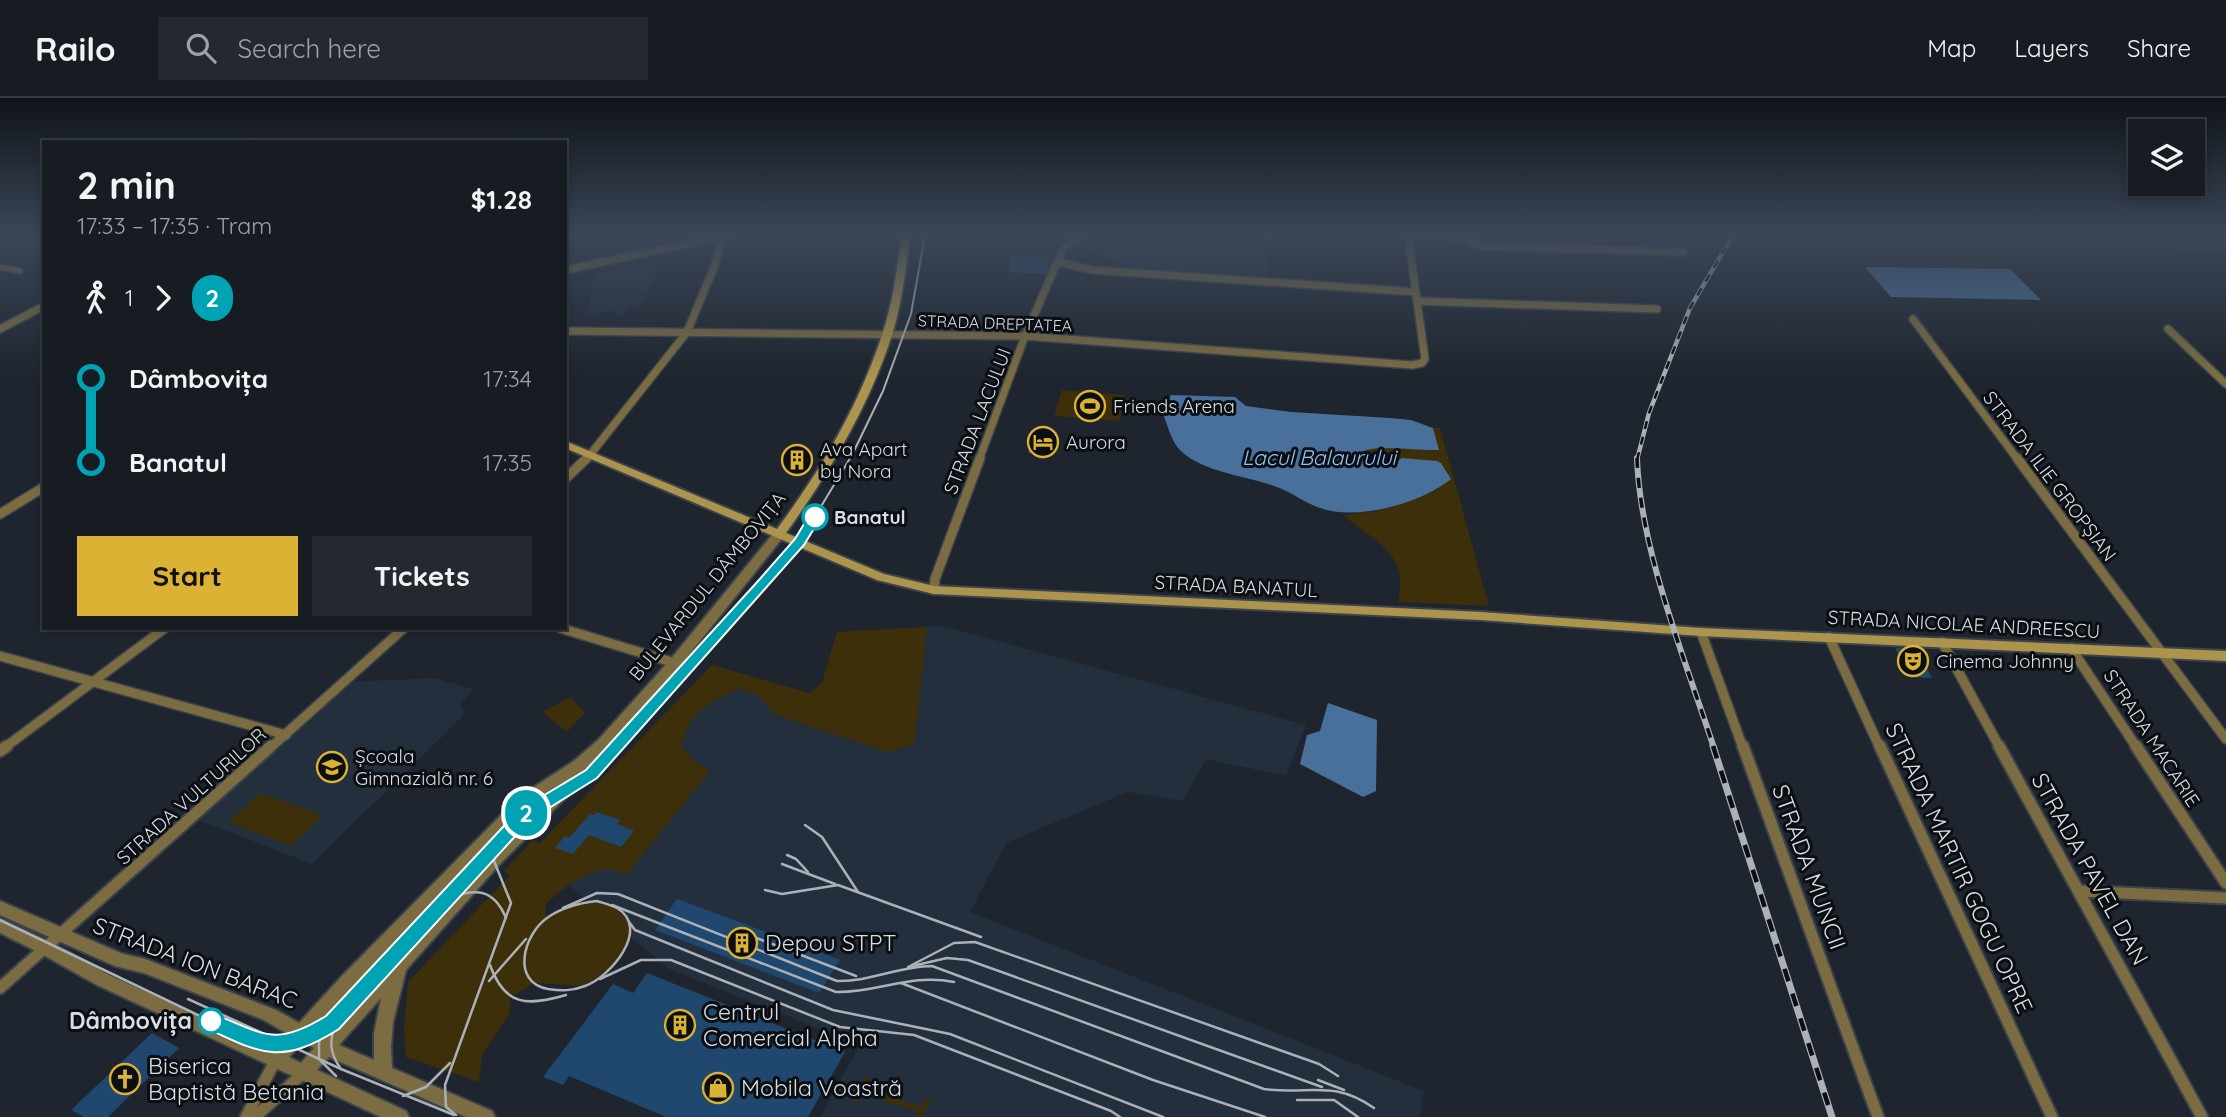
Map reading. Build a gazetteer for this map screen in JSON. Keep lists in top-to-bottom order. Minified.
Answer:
{"streets":{"main road":["BULEVARDUL DÂMBOVIȚA","STRADA BANATUL","STRADA NICOLAE ANDREESCU"],"street":["STRADA DREPTATEA","STRADA LACULUI","STRADA ILIE GROPȘIAN","STRADA MACARIE","STRADA VULTURILOR","STRADA MUNCII","STRADA MARTIR GOGU OPRE","STRADA PAVEL DAN","STRADA ION BARAC"]},"crossings":[["STRADA DREPTATEA","STRADA LACULUI"],["STRADA DREPTATEA","BULEVARDUL DÂMBOVIȚA"],["STRADA LACULUI","STRADA BANATUL"],["STRADA ILIE GROPȘIAN","STRADA NICOLAE ANDREESCU"],["BULEVARDUL DÂMBOVIȚA","STRADA BANATUL"],["BULEVARDUL DÂMBOVIȚA","STRADA ION BARAC"],["STRADA BANATUL","STRADA NICOLAE ANDREESCU"],["STRADA BANATUL","STRADA MUNCII"],["STRADA NICOLAE ANDREESCU","STRADA MACARIE"],["STRADA NICOLAE ANDREESCU","STRADA MUNCII"],["STRADA NICOLAE ANDREESCU","STRADA MARTIR GOGU OPRE"],["STRADA NICOLAE ANDREESCU","STRADA PAVEL DAN"],["STRADA VULTURILOR","STRADA ION BARAC"]],"water":["Lacul Balaurului"],"places":{"sports":["Friends Arena"],"hotel":["Aurora"],"building":["Ava Apart by Nora","Depou STPT","Centrul Comercial Alpha"],"other":["Banatul","Dâmbovița"],"theatre":["Cinema Johnny"],"school or university":["Școala Gimnazială nr. 6"],"church":["Biserica Baptistă Betania"],"shop":["Mobila Voastră"]},"lines":["tram line 2"],"page":{"header":"Railo","search":"Search here","nav":["Map","Layers","Share"],"on_map":"2","heading":["2 min","17:33 – 17:35 · Tram","$1.28"],"legs":["1","2"],"list":[{"name":"Dâmbovița","value":"17:34"},{"name":"Banatul","value":"17:35"}],"buttons":["Start","Tickets"]}}
